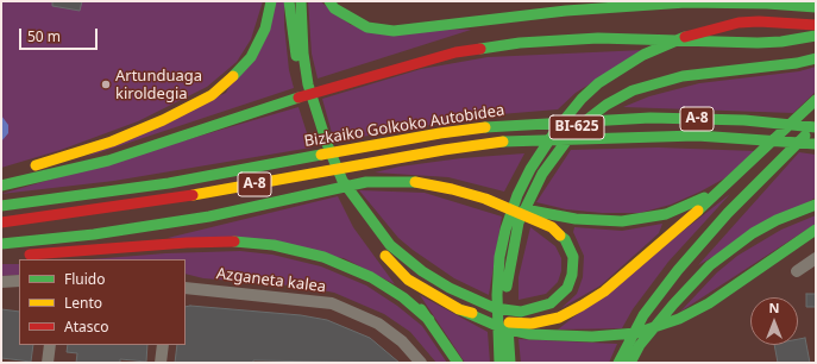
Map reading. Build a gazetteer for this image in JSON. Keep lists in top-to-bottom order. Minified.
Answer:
{"streets":{"main road":["A-8","Bizkaiko Golkoko Autobidea","BI-625"],"street":["Azganeta kalea"]},"places":["Artunduaga kiroldegia"],"legend":["Fluido","Lento","Atasco"],"scale_bar":"50 m","north":"top"}
